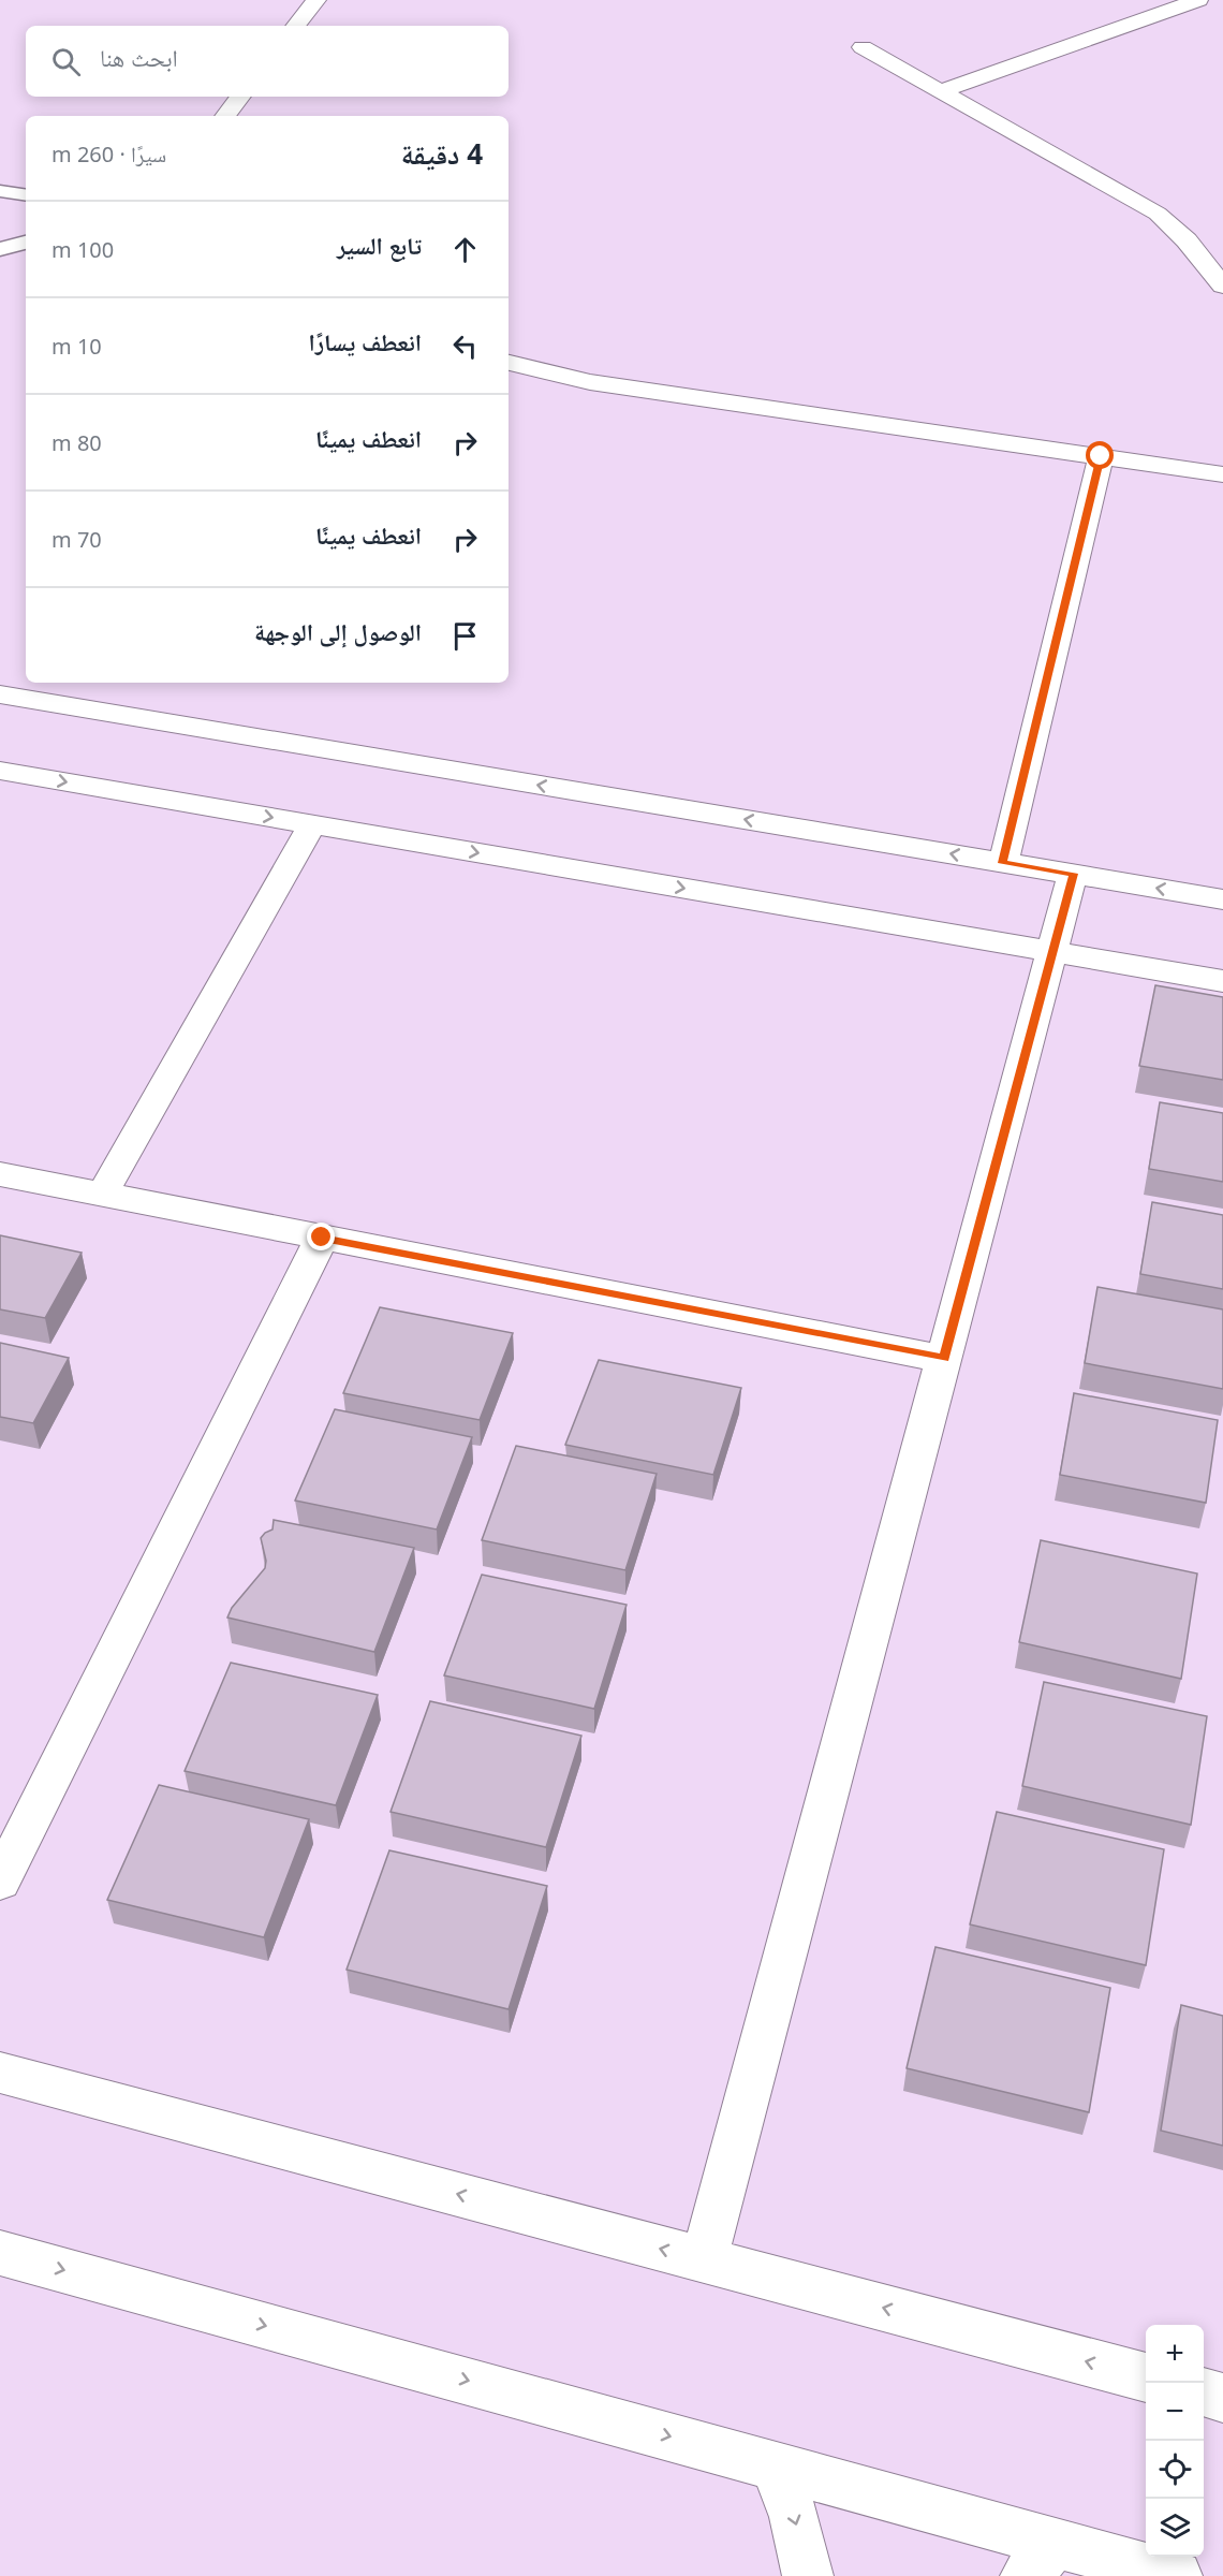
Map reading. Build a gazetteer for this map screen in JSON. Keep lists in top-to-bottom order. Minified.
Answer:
{"page":{"search":"ابحث هنا","heading":["4 دقيقة","سيرًا · 260 m"],"list":[["تابع السير","100 m"],["انعطف يسارًا","10 m"],["انعطف يمينًا","80 m"],["انعطف يمينًا","70 m"],"الوصول إلى الوجهة"],"map_buttons":["+","−"]}}
